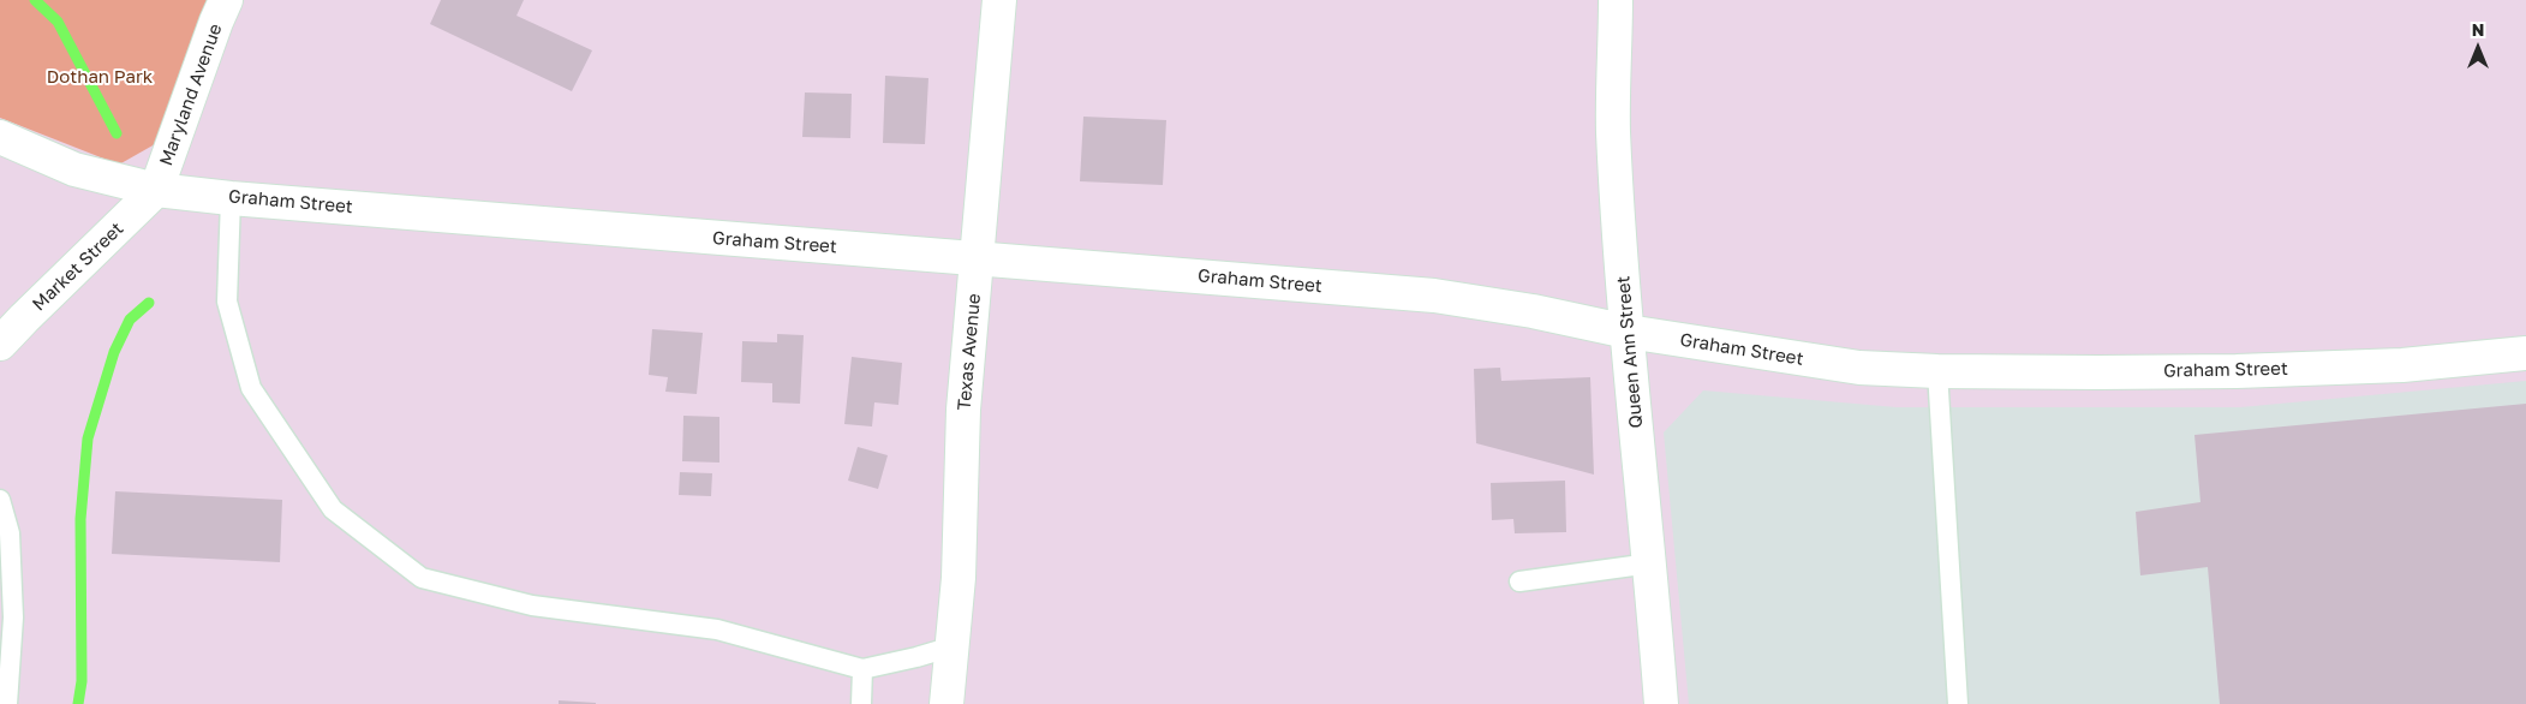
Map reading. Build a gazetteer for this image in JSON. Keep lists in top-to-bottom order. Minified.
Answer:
{"streets":{"street":["Maryland Avenue","Graham Street","Market Street","Texas Avenue","Queen Ann Street"]},"crossings":[["Maryland Avenue","Graham Street"],["Maryland Avenue","Market Street"],["Graham Street","Market Street"],["Graham Street","Texas Avenue"],["Graham Street","Queen Ann Street"]],"parks":["Dothan Park"],"north":"top"}
